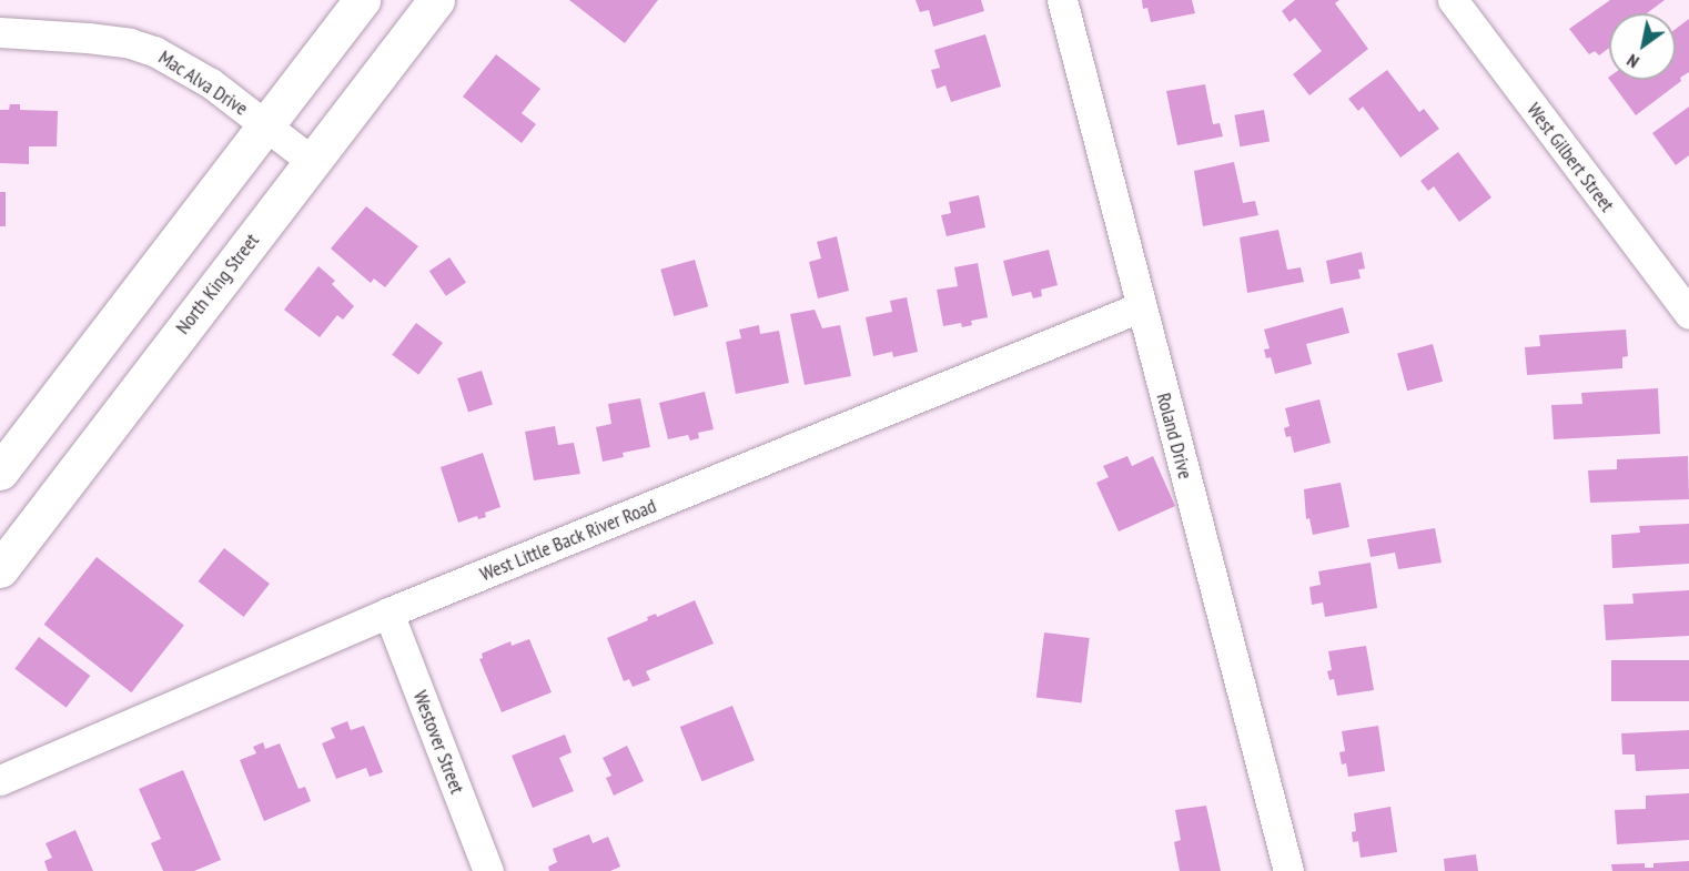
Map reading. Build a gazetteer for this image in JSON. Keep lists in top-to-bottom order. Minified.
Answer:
{"streets":{"main road":["North King Street"],"street":["Mac Alva Drive","West Gilbert Street","Roland Drive","West Little Back River Road","Westover Street"]},"crossings":[["Mac Alva Drive","North King Street"],["Roland Drive","West Little Back River Road"],["West Little Back River Road","Westover Street"]],"north":"bottom left"}
